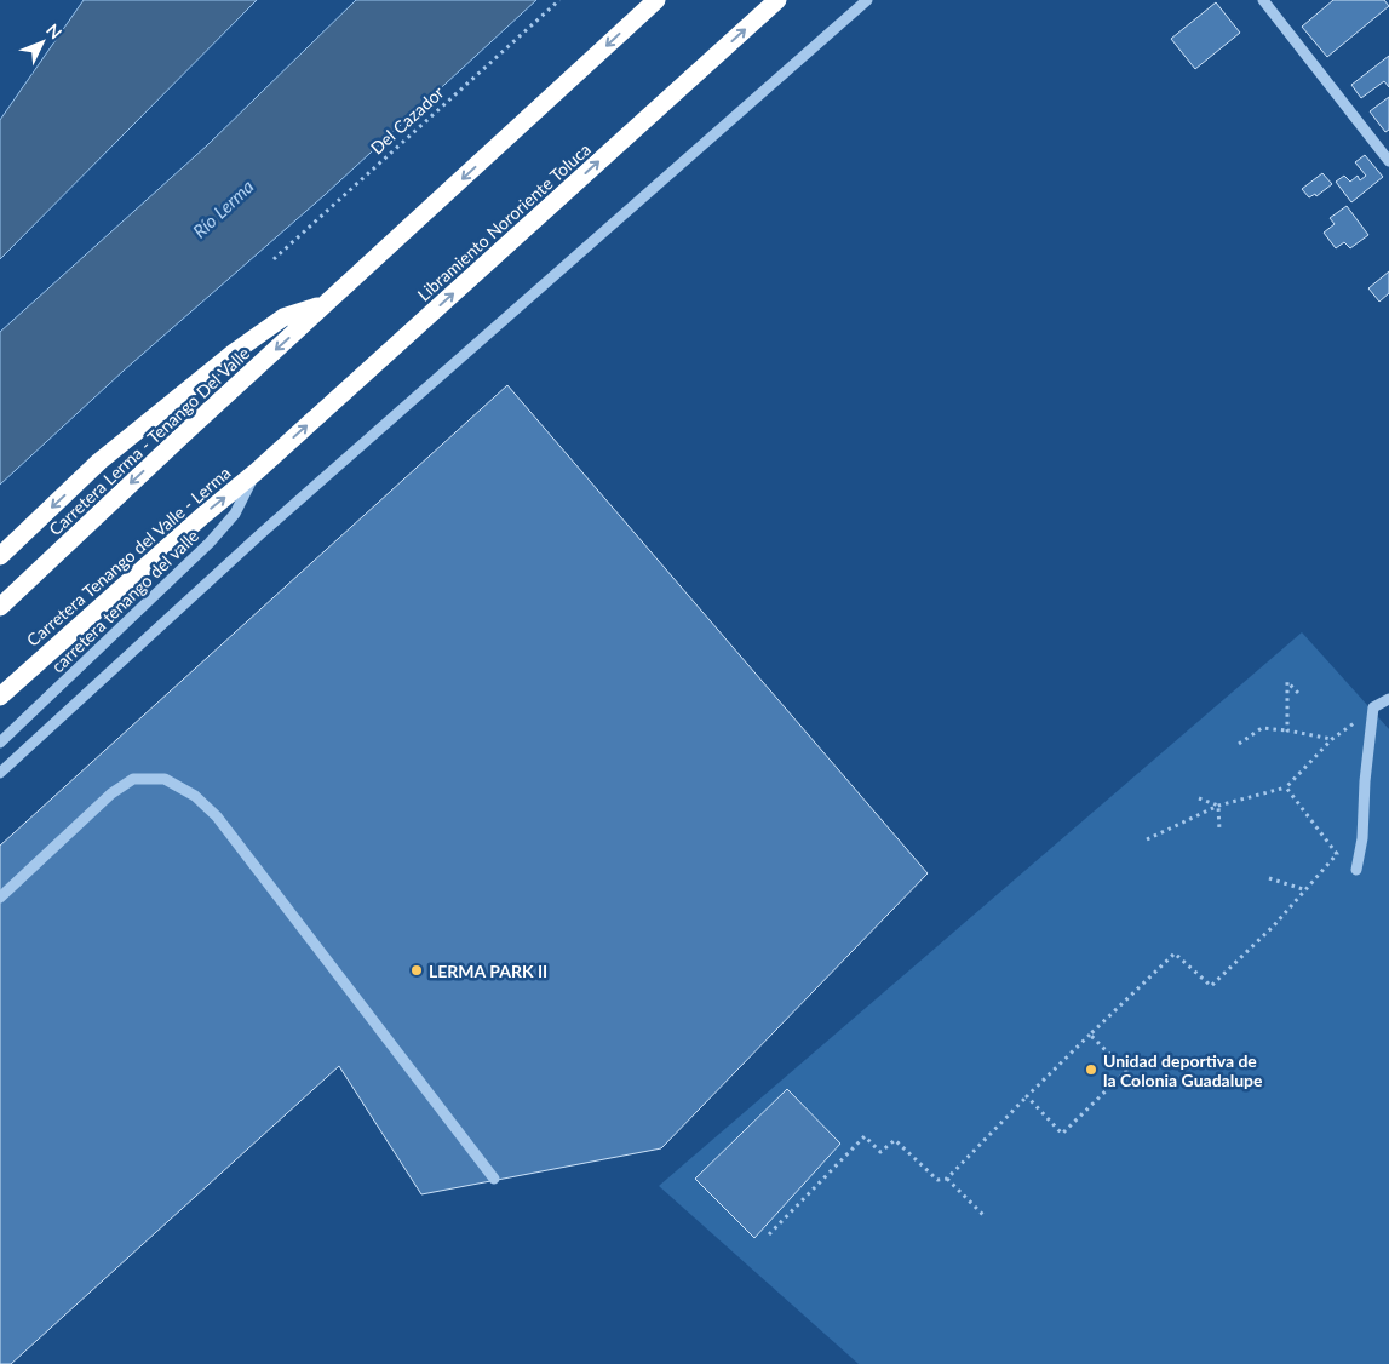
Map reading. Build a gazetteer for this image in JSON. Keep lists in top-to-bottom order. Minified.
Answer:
{"streets":{"highway":["Libramiento Nororiente Toluca","Carretera Lerma - Tenango Del Valle","Carretera Tenango del Valle - Lerma"],"street":["carretera tenango del valle"],"path":["Del Cazador"]},"crossings":[["Libramiento Nororiente Toluca","Carretera Tenango del Valle - Lerma"],["Libramiento Nororiente Toluca","carretera tenango del valle"],["Carretera Tenango del Valle - Lerma","carretera tenango del valle"]],"water":["Río Lerma"],"places":["LERMA PARK II","Unidad deportiva de la Colonia Guadalupe"],"north":"top right"}
